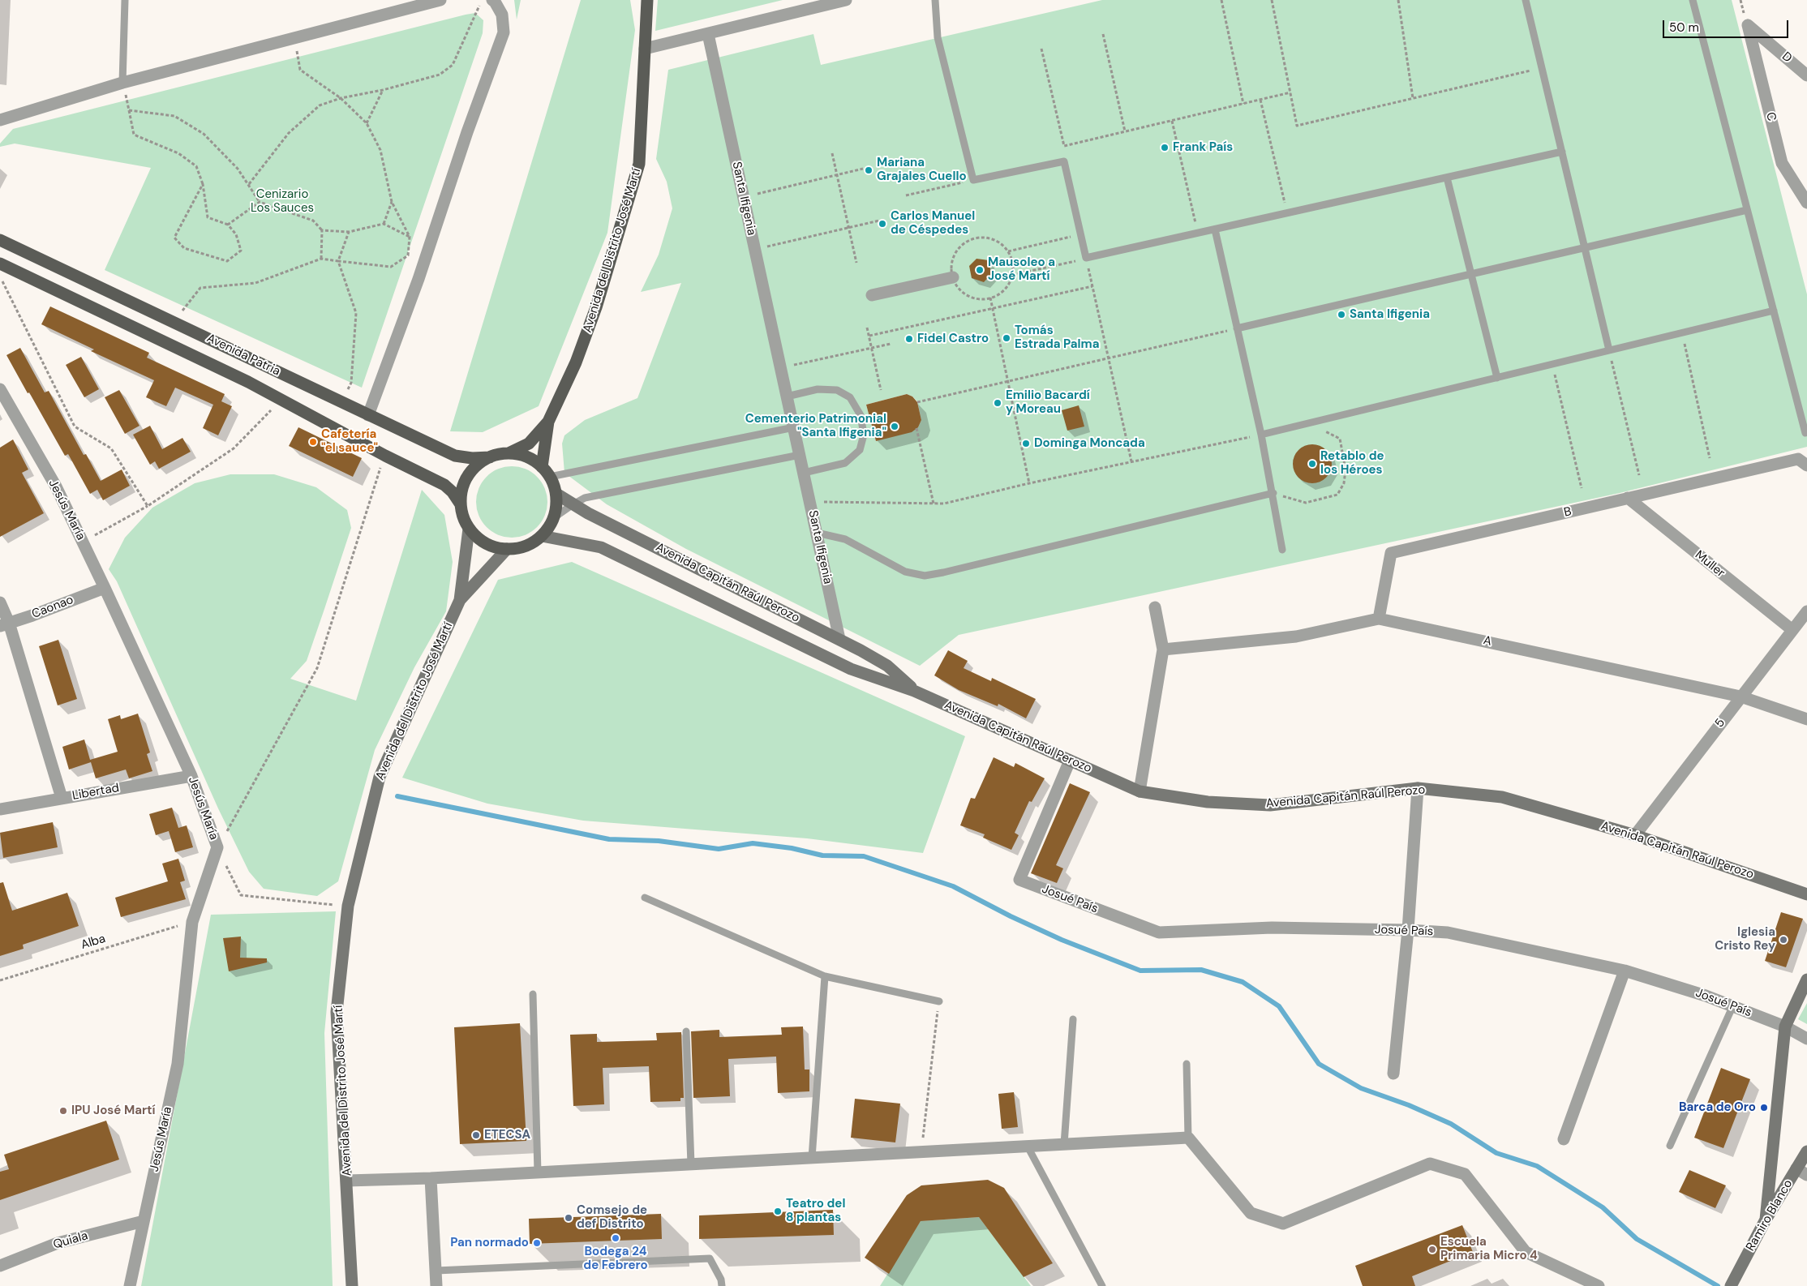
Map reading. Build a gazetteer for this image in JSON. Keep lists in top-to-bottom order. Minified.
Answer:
{"streets":{"main road":["Avenida del Distrito José Martí","Avenida Patria","Avenida Capitán Raúl Perozo","Ramiro Blanco"],"street":["D","C","Santa Ifigenia","Jesús María","B","Muller","Caonao","A","5","Libertad","Josué País","Quiala"],"path":["Alba"]},"crossings":[["D","C"],["Santa Ifigenia","Avenida Capitán Raúl Perozo"],["Avenida del Distrito José Martí","Avenida Patria"],["Avenida del Distrito José Martí","Avenida Capitán Raúl Perozo"],["Avenida Patria","Avenida Capitán Raúl Perozo"],["Jesús María","Caonao"],["Jesús María","Libertad"],["Jesús María","Alba"],["Jesús María","Quiala"],["B","Muller"],["B","A"],["Muller","5"],["Avenida Capitán Raúl Perozo","5"],["Avenida Capitán Raúl Perozo","Josué País"],["A","5"]],"parks":["Cenizario Los Sauces"],"places":["Frank País","Mariana Grajales Cuello","Carlos Manuel de Céspedes","Mausoleo a José Martí","Santa Ifigenia","Tomás Estrada Palma","Fidel Castro","Emilio Bacardí y Moreau","Cementerio Patrimonial \"Santa Ifigenia\"","Cafetería \"el sauce\"","Dominga Moncada","Retablo de los Héroes","Iglesia Cristo Rey","Barca de Oro","IPU José Martí","ETECSA","Teatro del 8 plantas","Comsejo de def Distrito","Bodega 24 de Febrero","Pan normado","Escuela Primaria Micro 4"],"scale_bar":"50 m"}
